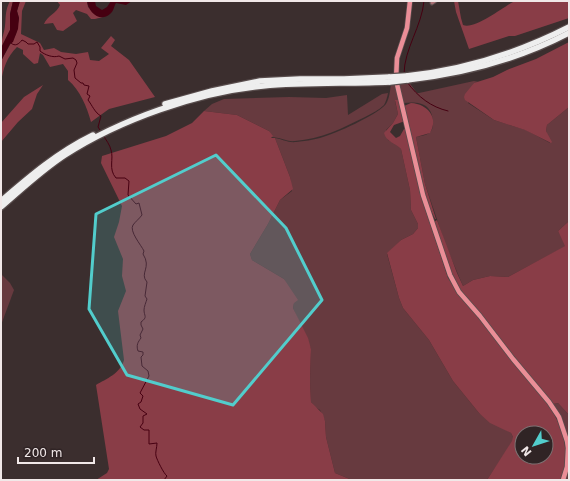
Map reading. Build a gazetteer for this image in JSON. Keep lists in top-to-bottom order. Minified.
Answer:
{"scale_bar":"200 m","north":"bottom left"}
